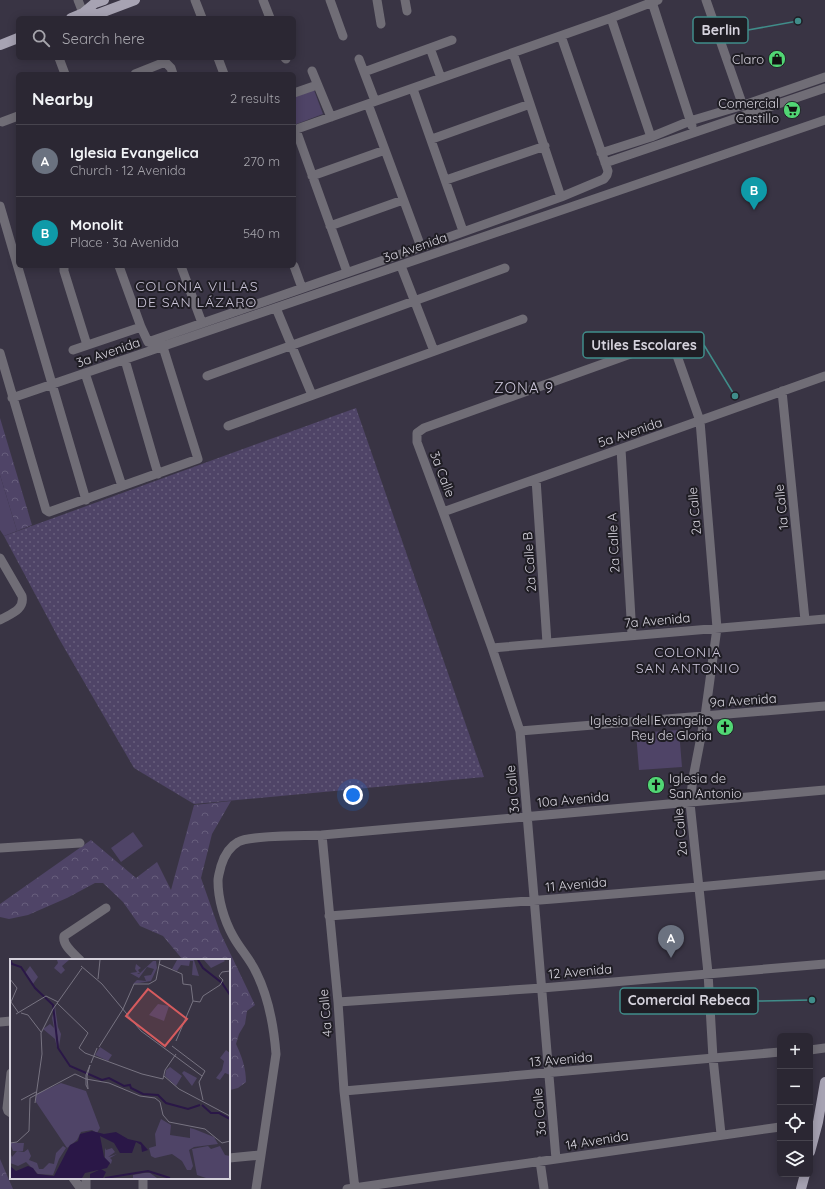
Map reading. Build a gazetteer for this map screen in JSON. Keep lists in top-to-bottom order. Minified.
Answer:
{"streets":{"street":["3a Avenida","5a Avenida","3a Calle","1a Calle","2a Calle","2a Calle A","2a Calle B","7a Avenida","9a Avenida","10a Avenida","11 Avenida","12 Avenida","4a Calle","13 Avenida","14 Avenida"]},"crossings":[["5a Avenida","3a Calle"],["5a Avenida","1a Calle"],["5a Avenida","2a Calle"],["5a Avenida","2a Calle A"],["5a Avenida","2a Calle B"],["3a Calle","2a Calle"],["3a Calle","7a Avenida"],["3a Calle","9a Avenida"],["3a Calle","10a Avenida"],["3a Calle","11 Avenida"],["3a Calle","12 Avenida"],["3a Calle","13 Avenida"],["3a Calle","14 Avenida"],["1a Calle","7a Avenida"],["2a Calle","7a Avenida"],["2a Calle","9a Avenida"],["2a Calle","10a Avenida"],["2a Calle","11 Avenida"],["2a Calle","12 Avenida"],["2a Calle","13 Avenida"],["2a Calle","14 Avenida"],["2a Calle A","7a Avenida"],["2a Calle B","7a Avenida"],["10a Avenida","4a Calle"],["11 Avenida","4a Calle"],["12 Avenida","4a Calle"],["4a Calle","13 Avenida"],["4a Calle","14 Avenida"]],"districts":["COLONIA VILLAS DE SAN LÁZARO","ZONA 9","COLONIA SAN ANTONIO"],"places":{"other":["Berlin","Utiles Escolares","Comercial Rebeca"],"shop":["Claro"],"supermarket":["Comercial Castillo"],"church":["Iglesia del Evangelio Rey de Gloria","Iglesia de San Antonio"]},"page":{"search":"Search here","heading":["Nearby","2 results"],"list":[{"mark":"A","name":"Iglesia Evangelica","note":"Church · 12 Avenida","value":"270 m"},{"mark":"B","name":"Monolit","note":"Place · 3a Avenida","value":"540 m"}],"pins":["B","A"],"map_buttons":["+","−"]}}
